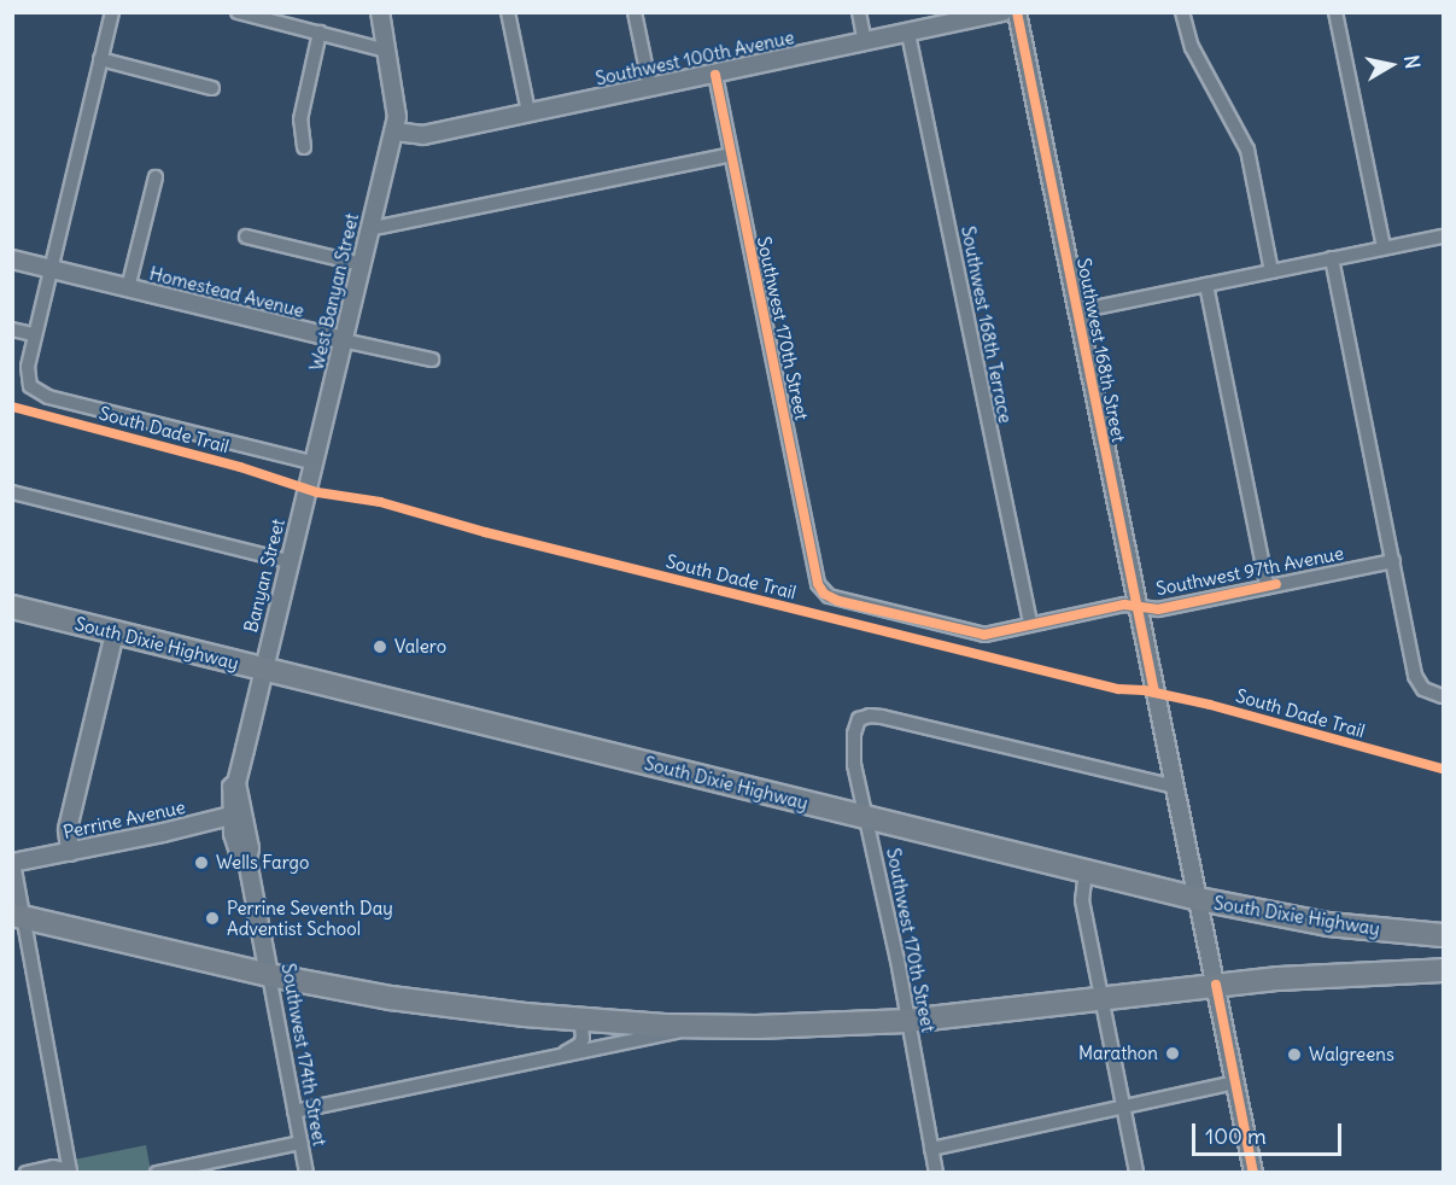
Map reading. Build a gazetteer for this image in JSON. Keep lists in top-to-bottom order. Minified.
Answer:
{"streets":{"highway":["South Dixie Highway"],"street":["Southwest 100th Avenue","Homestead Avenue","West Banyan Street","Southwest 168th Terrace","Southwest 170th Street","Southwest 168th Street","Southwest 97th Avenue","Banyan Street","Perrine Avenue","Southwest 174th Street"],"cycle path":["South Dade Trail"]},"crossings":[["Southwest 100th Avenue","West Banyan Street"],["Southwest 100th Avenue","Southwest 168th Terrace"],["Southwest 100th Avenue","Southwest 170th Street"],["Homestead Avenue","West Banyan Street"],["West Banyan Street","Banyan Street"],["Southwest 168th Terrace","Southwest 97th Avenue"],["Southwest 170th Street","Southwest 168th Street"],["Southwest 170th Street","Southwest 97th Avenue"],["Southwest 170th Street","South Dixie Highway"],["Southwest 168th Street","Southwest 97th Avenue"],["Southwest 168th Street","South Dixie Highway"],["Banyan Street","South Dixie Highway"],["Banyan Street","Perrine Avenue"],["Banyan Street","Southwest 174th Street"]],"places":["Valero","Wells Fargo","Perrine Seventh Day Adventist School","Marathon","Walgreens"],"scale_bar":"100 m","north":"right"}
